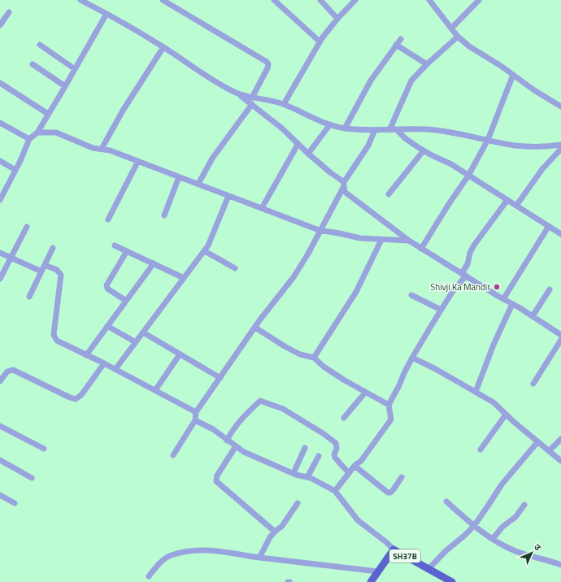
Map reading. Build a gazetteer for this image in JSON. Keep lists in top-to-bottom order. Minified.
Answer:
{"streets":{"main road":["SH37B"]},"places":["Shivji Ka Mandir"],"north":"top right"}
